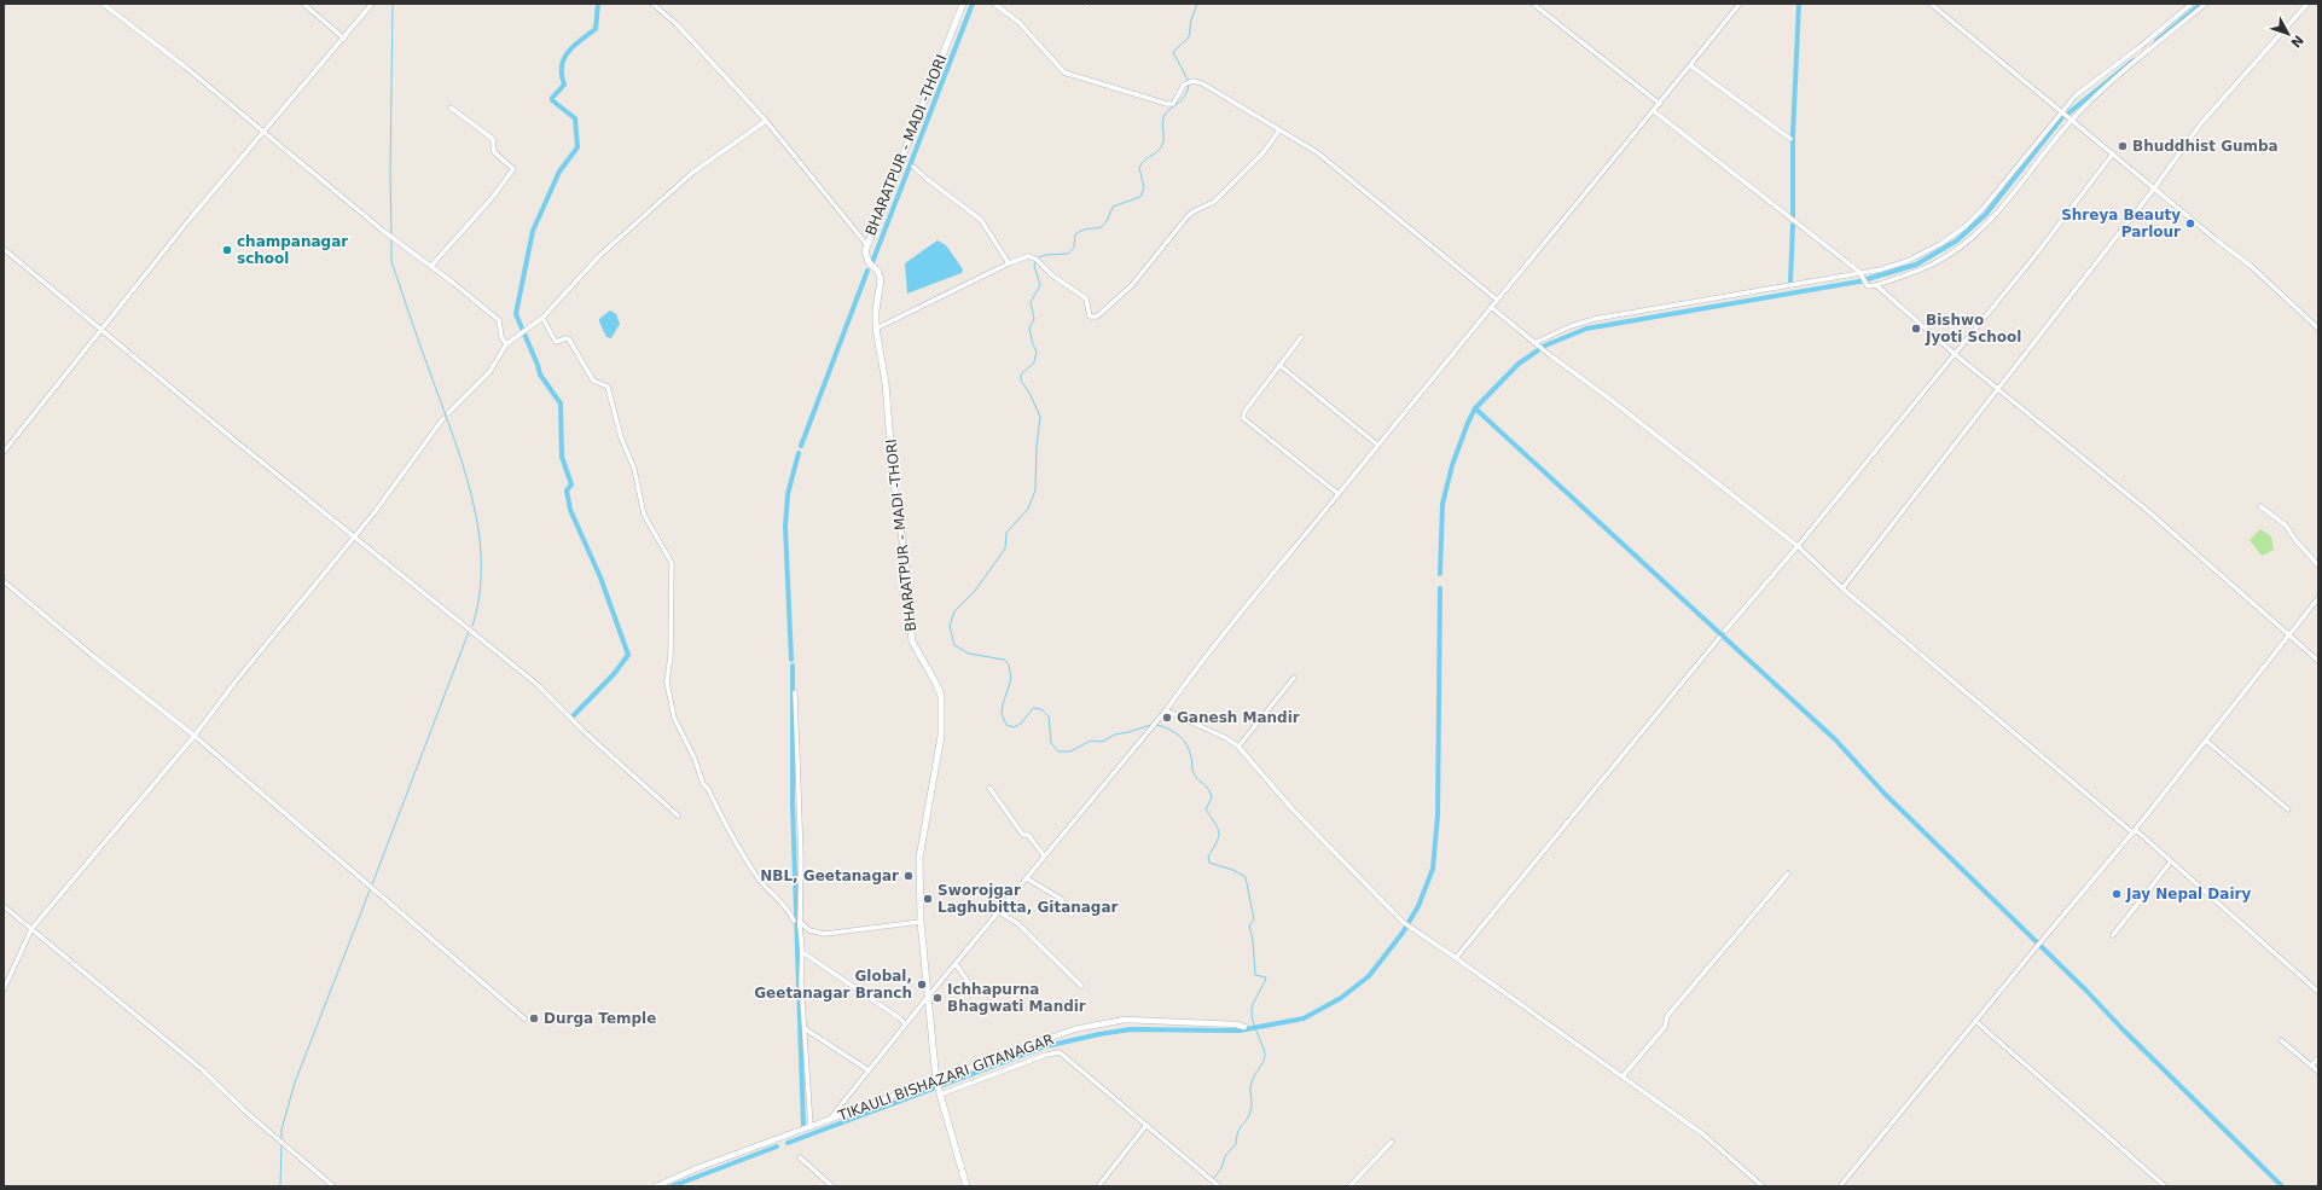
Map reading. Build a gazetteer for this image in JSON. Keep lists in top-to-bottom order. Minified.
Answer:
{"streets":{"main road":["BHARATPUR - MADI -THORI"],"street":["TIKAULI BISHAZARI GITANAGAR"]},"crossings":[["BHARATPUR - MADI -THORI","TIKAULI BISHAZARI GITANAGAR"]],"places":["Bhuddhist Gumba","Shreya Beauty Parlour","champanagar school","Bishwo Jyoti School","Ganesh Mandir","NBL, Geetanagar","Jay Nepal Dairy","Sworojgar Laghubitta, Gitanagar","Global, Geetanagar Branch","Ichhapurna Bhagwati Mandir","Durga Temple"],"north":"bottom right"}
